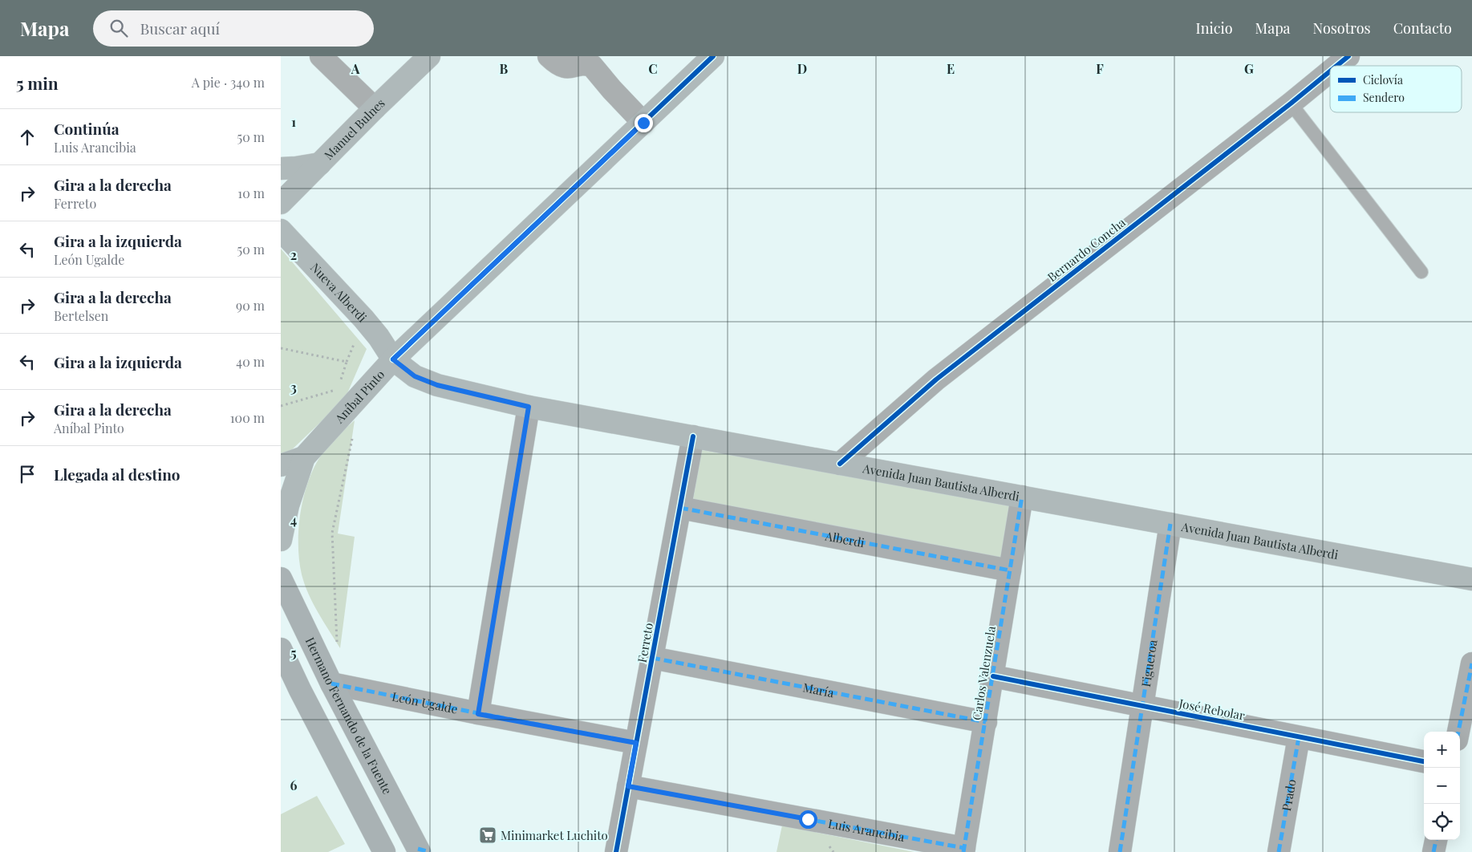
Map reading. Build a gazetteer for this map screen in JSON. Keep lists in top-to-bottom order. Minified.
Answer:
{"streets":{"main road":["Manuel Bulnes","Nueva Alberdi","Aníbal Pinto","Avenida Juan Bautista Alberdi","Hermano Fernando de la Fuente"],"street":["Bernardo Concha","Alberdi","Ferreto","Figueroa","Carlos Valenzuela","María","León Ugalde","José Rebolar","Prado","Luis Arancibia"]},"crossings":[["Bernardo Concha","Avenida Juan Bautista Alberdi"],["Nueva Alberdi","Aníbal Pinto"],["Nueva Alberdi","Avenida Juan Bautista Alberdi"],["Aníbal Pinto","Avenida Juan Bautista Alberdi"],["Avenida Juan Bautista Alberdi","Ferreto"],["Avenida Juan Bautista Alberdi","Figueroa"],["Avenida Juan Bautista Alberdi","Carlos Valenzuela"],["Alberdi","Ferreto"],["Alberdi","Carlos Valenzuela"],["Ferreto","María"],["Ferreto","León Ugalde"],["Ferreto","Luis Arancibia"],["Figueroa","José Rebolar"],["Carlos Valenzuela","María"],["Carlos Valenzuela","José Rebolar"],["Carlos Valenzuela","Luis Arancibia"],["León Ugalde","Hermano Fernando de la Fuente"],["José Rebolar","Prado"]],"places":{"supermarket":["Minimarket Luchito"]},"legend":["Ciclovía","Sendero"],"page":{"header":"Mapa","search":"Buscar aquí","nav":["Inicio","Mapa","Nosotros","Contacto"],"heading":["5 min","A pie · 340 m"],"list":[["Continúa","Luis Arancibia","50 m"],["Gira a la derecha","Ferreto","10 m"],["Gira a la izquierda","León Ugalde","50 m"],["Gira a la derecha","Bertelsen","90 m"],["Gira a la izquierda","40 m"],["Gira a la derecha","Aníbal Pinto","100 m"],"Llegada al destino"],"map_buttons":["+","−"]},"grid":{"columns":["A","B","C","D","E","F","G"],"rows":["1","2","3","4","5","6"]}}
